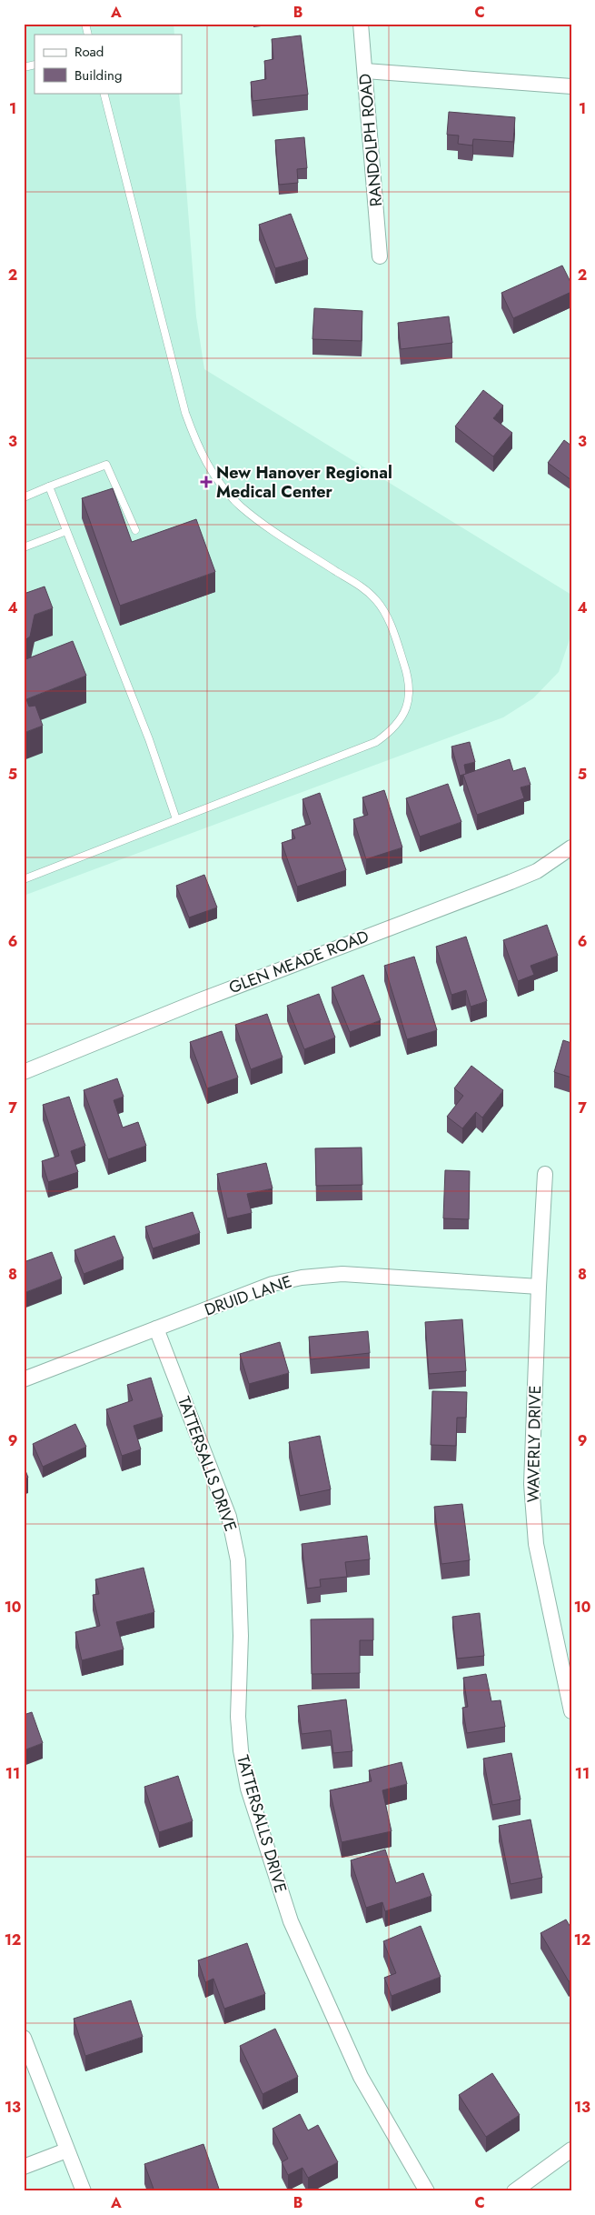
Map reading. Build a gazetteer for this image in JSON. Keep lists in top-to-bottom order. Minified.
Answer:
{"streets":{"street":["RANDOLPH ROAD","GLEN MEADE ROAD","DRUID LANE","WAVERLY DRIVE","TATTERSALLS DRIVE"]},"crossings":[["DRUID LANE","WAVERLY DRIVE"],["DRUID LANE","TATTERSALLS DRIVE"]],"places":{"health":["New Hanover Regional Medical Center"]},"legend":["Road","Building"],"grid":{"columns":["A","B","C"],"rows":["1","2","3","4","5","6","7","8","9","10","11","12","13"]}}
